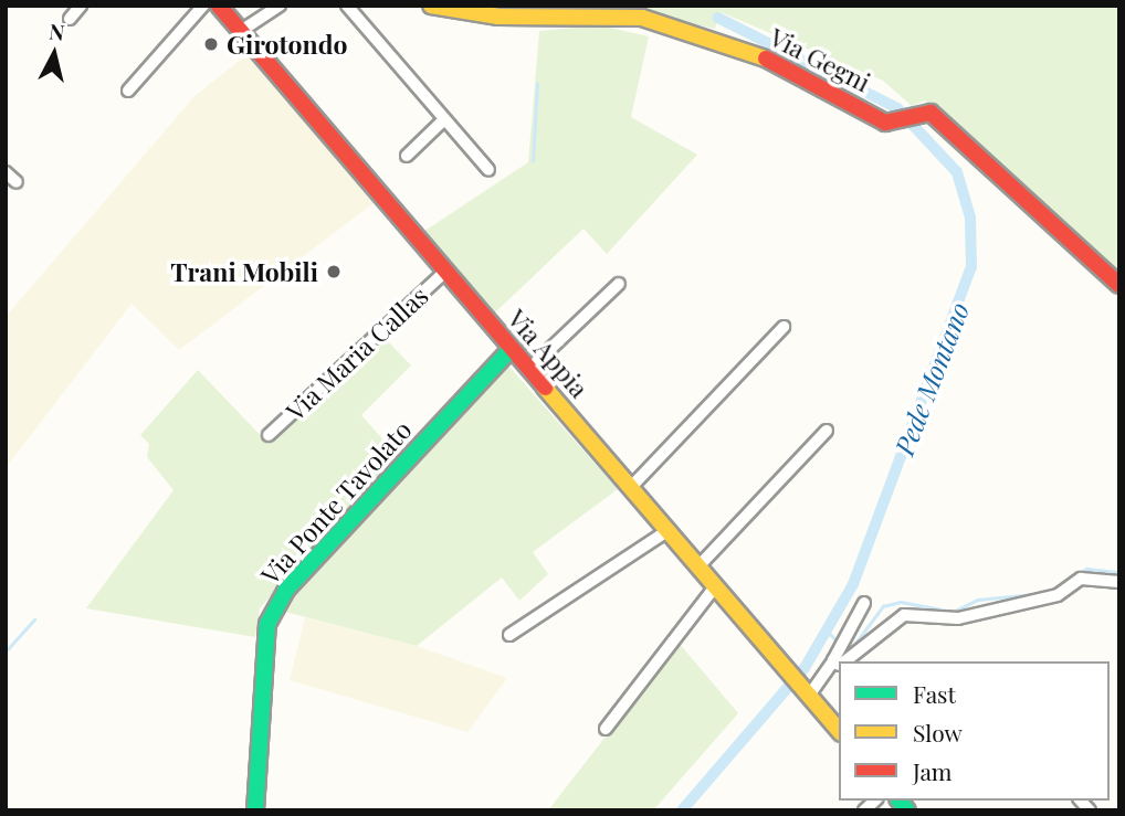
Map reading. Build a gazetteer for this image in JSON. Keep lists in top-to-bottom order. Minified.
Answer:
{"streets":{"street":["Via Gegni","Via Maria Callas","Via Appia","Via Ponte Tavolato"]},"crossings":[["Via Maria Callas","Via Appia"],["Via Appia","Via Ponte Tavolato"]],"water":["Pede Montano"],"places":["Girotondo","Trani Mobili"],"legend":["Fast","Slow","Jam"],"north":"top"}
